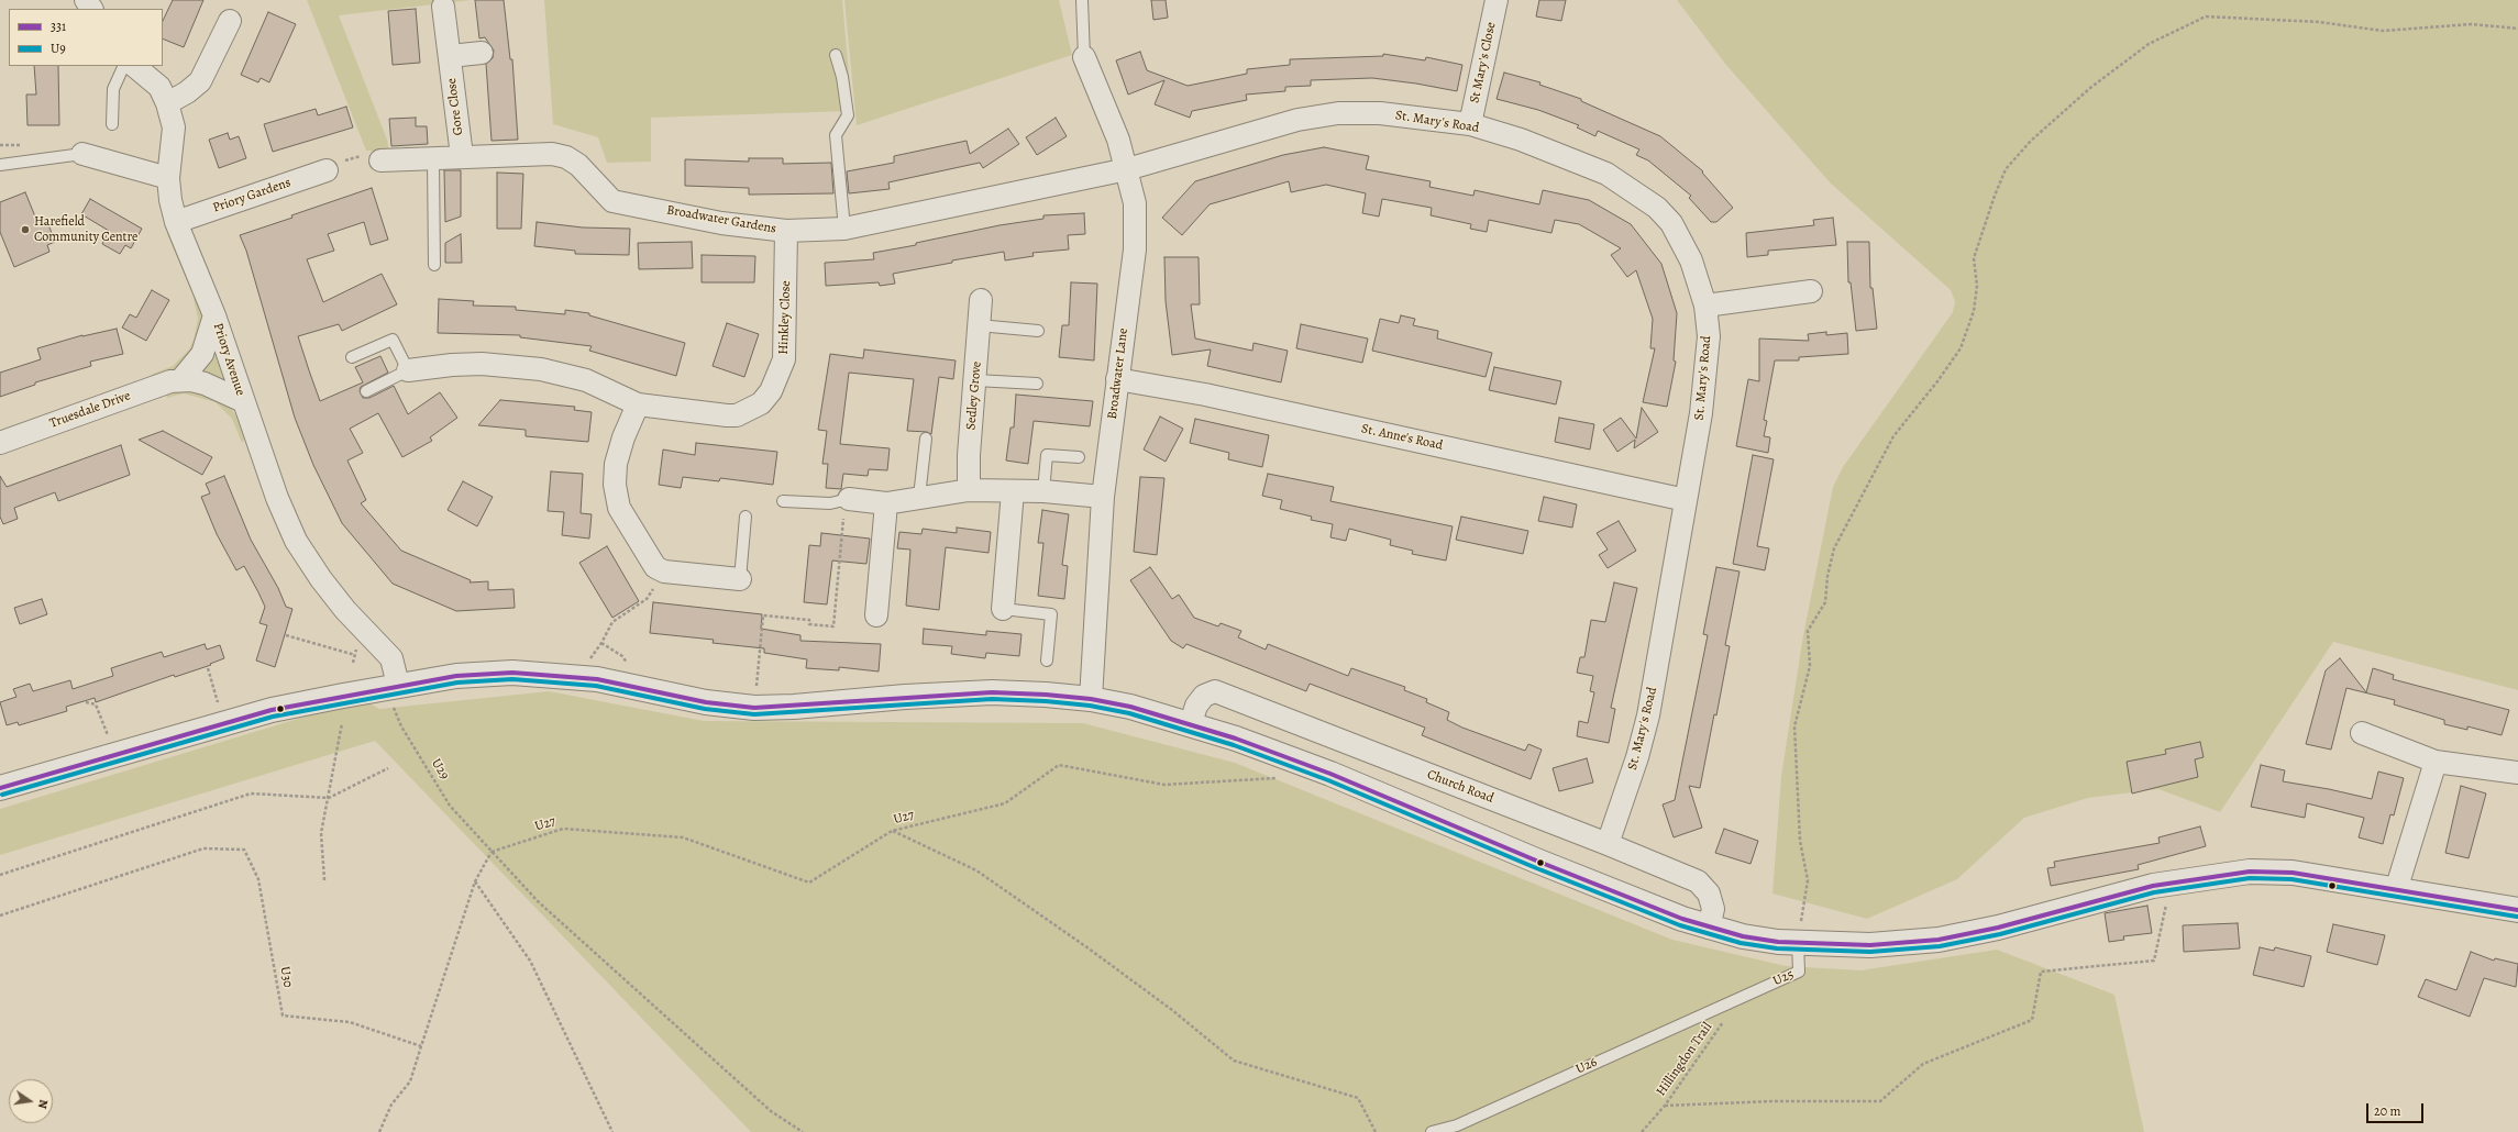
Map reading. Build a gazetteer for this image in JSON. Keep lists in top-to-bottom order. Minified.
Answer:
{"streets":{"street":["St Mary's Close","Gore Close","St. Mary's Road","Priory Gardens","Broadwater Gardens","Hinkley Close","Priory Avenue","Broadwater Lane","Sedley Grove","Truesdale Drive","St. Anne's Road","Church Road"],"lane":["U25","U26"],"path":["U29","U27","U30","Hillingdon Trail"]},"crossings":[["St Mary's Close","St. Mary's Road"],["Gore Close","Broadwater Gardens"],["St. Mary's Road","Broadwater Gardens"],["St. Mary's Road","Broadwater Lane"],["St. Mary's Road","St. Anne's Road"],["St. Mary's Road","Church Road"],["Priory Gardens","Priory Avenue"],["Broadwater Gardens","Hinkley Close"],["Broadwater Gardens","Broadwater Lane"],["Priory Avenue","Truesdale Drive"],["Priory Avenue","U29"],["Broadwater Lane","St. Anne's Road"],["U29","U27"],["U25","Hillingdon Trail"],["U25","U26"],["Hillingdon Trail","U26"]],"places":["Harefield Community Centre"],"lines":["transit line 331","transit line U9"],"legend":["331","U9"],"scale_bar":"20 m","north":"right"}
